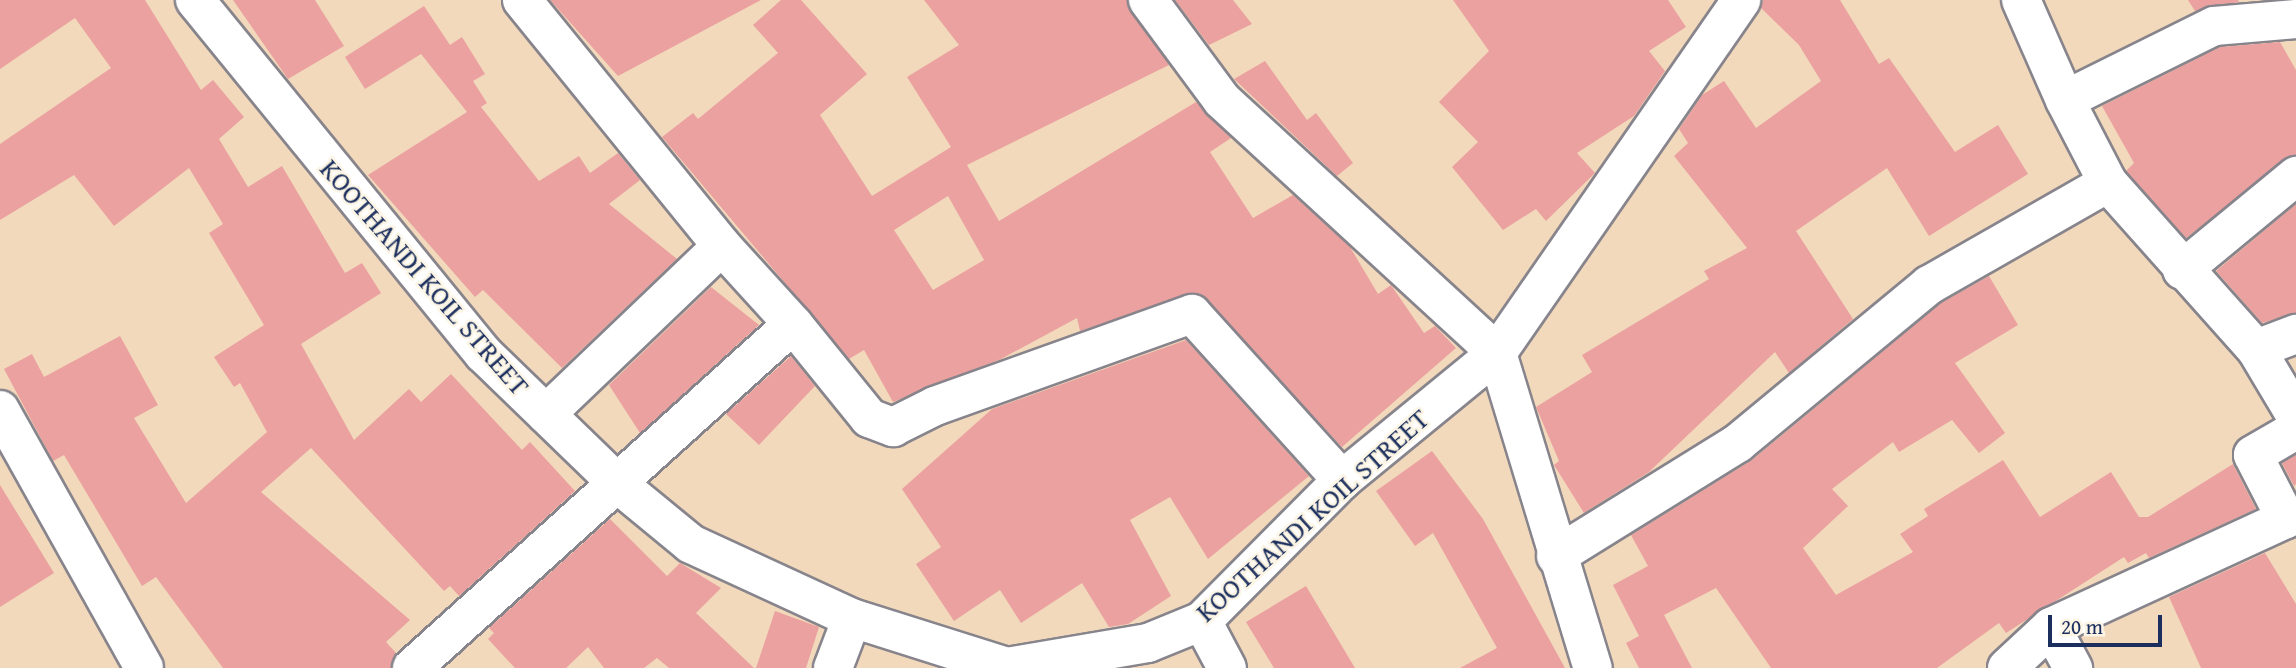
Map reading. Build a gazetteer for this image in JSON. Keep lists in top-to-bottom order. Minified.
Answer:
{"streets":{"street":["KOOTHANDI KOIL STREET"]},"scale_bar":"20 m"}
